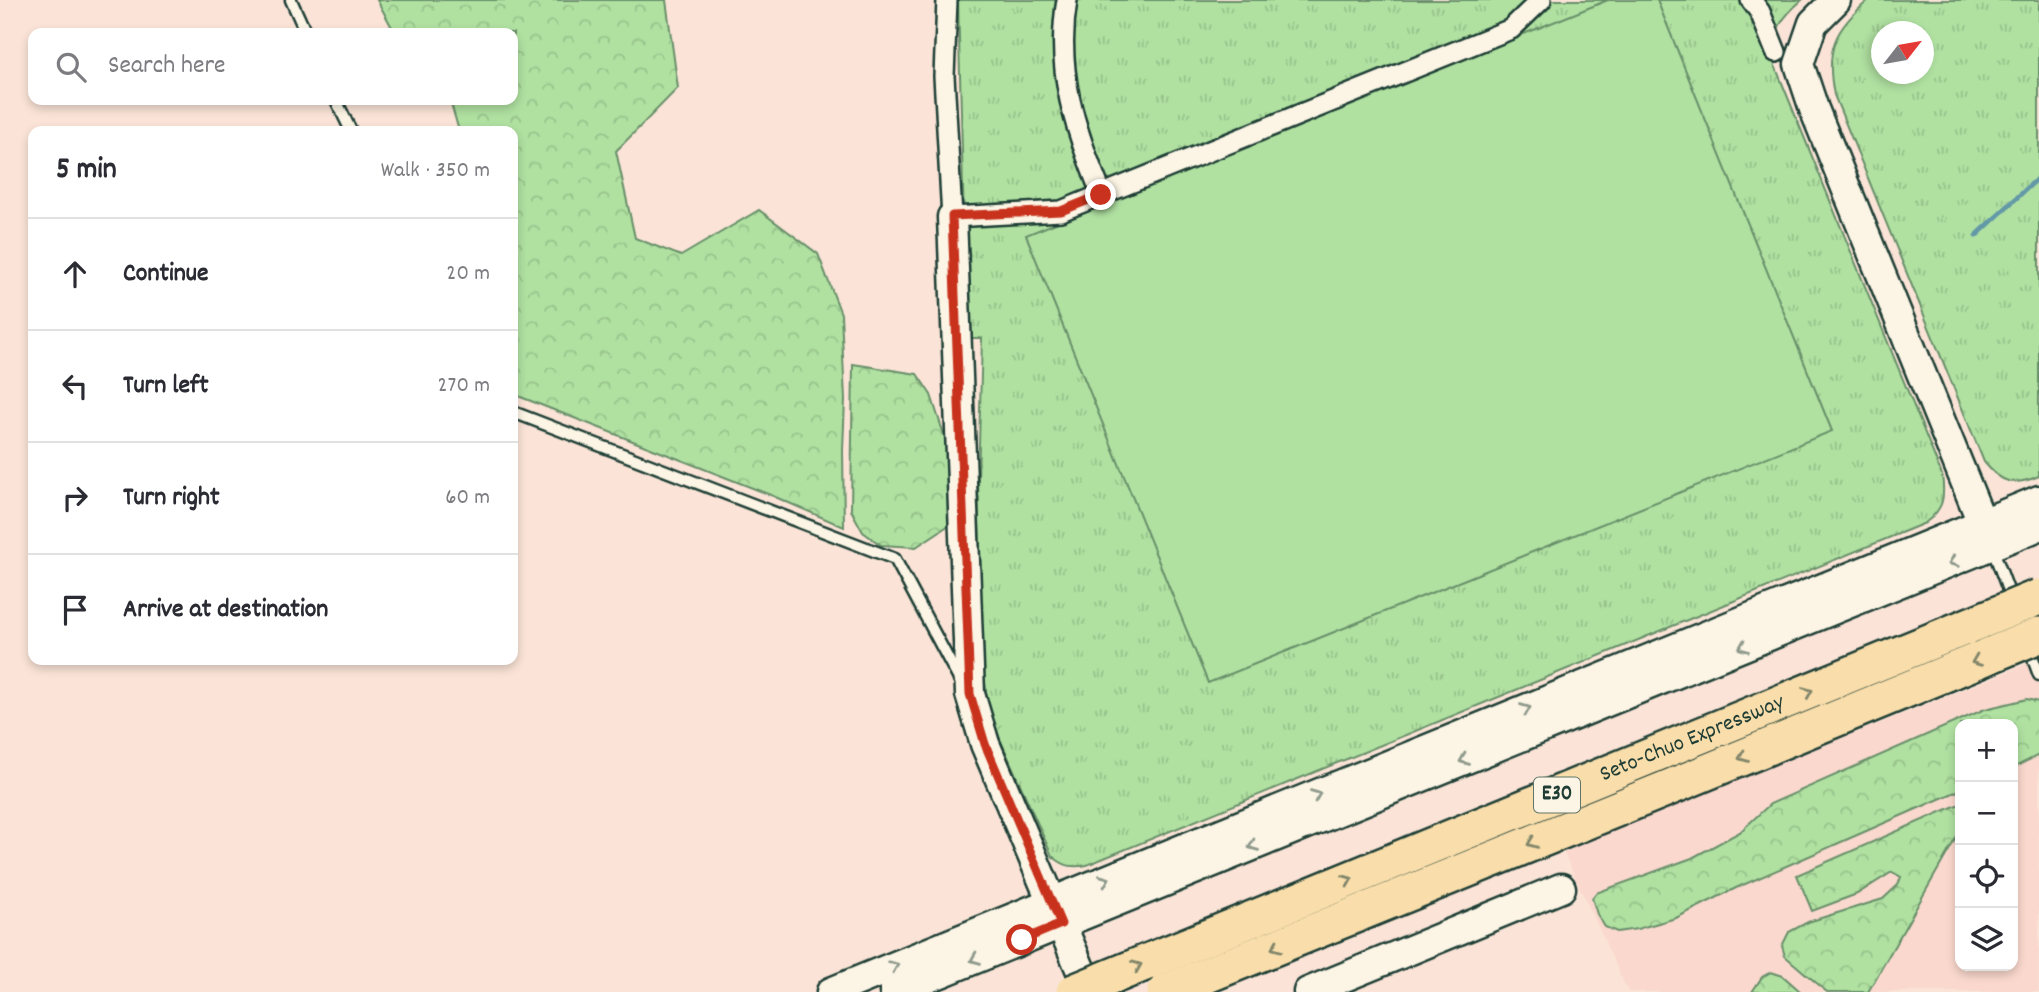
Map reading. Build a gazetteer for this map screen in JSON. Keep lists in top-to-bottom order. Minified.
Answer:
{"streets":{"highway":["Seto-Chuo Expressway","E30"]},"north":"top right","page":{"search":"Search here","heading":["5 min","Walk · 350 m"],"list":[["Continue","20 m"],["Turn left","270 m"],["Turn right","60 m"],"Arrive at destination"],"map_buttons":["+","−"]}}
